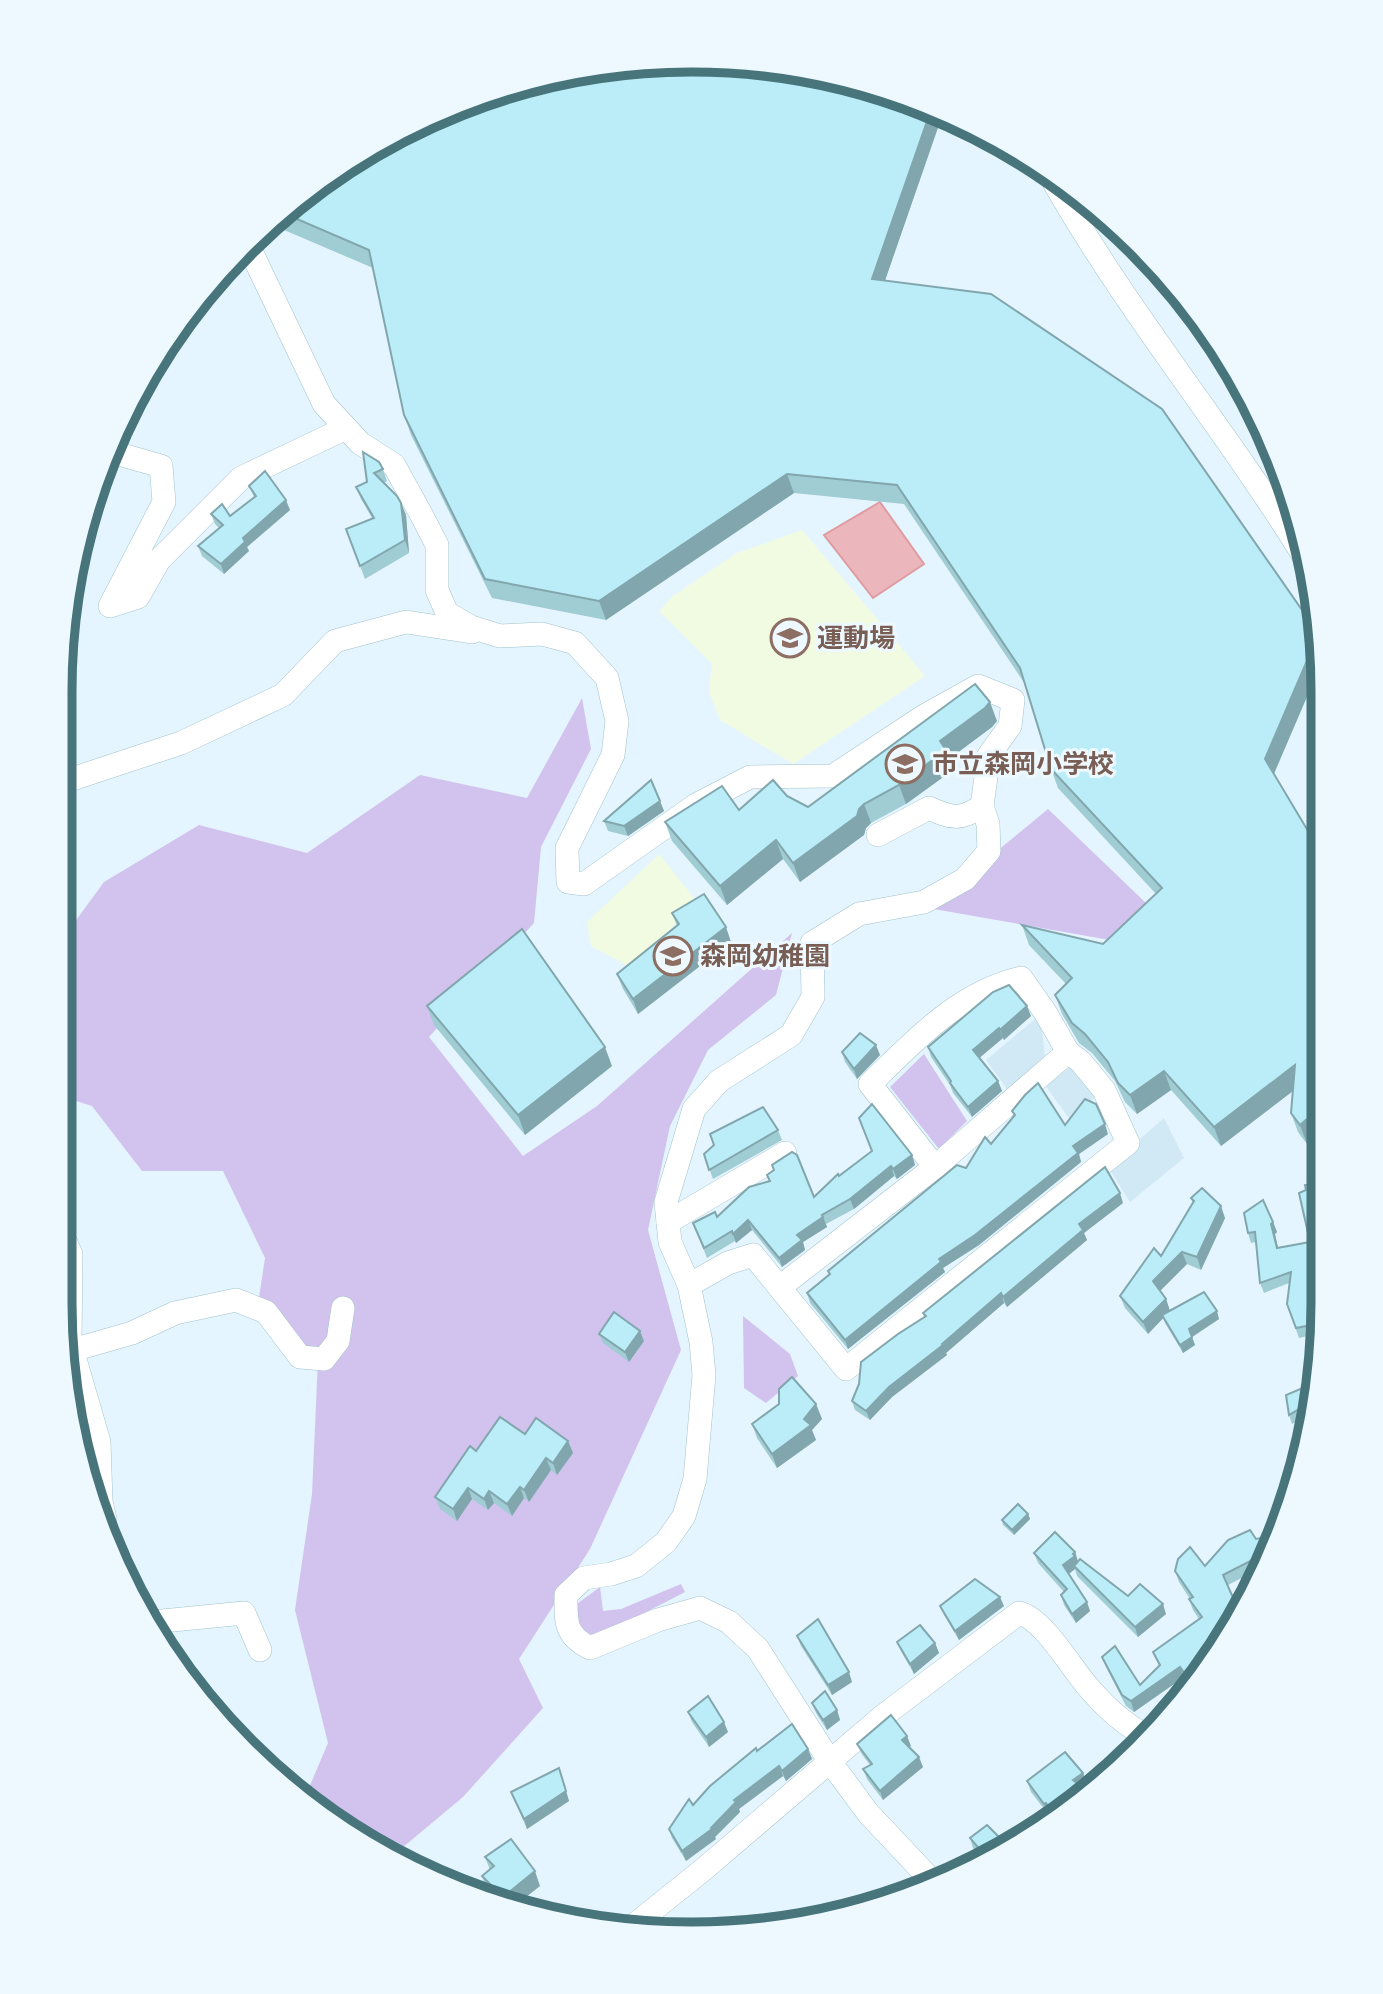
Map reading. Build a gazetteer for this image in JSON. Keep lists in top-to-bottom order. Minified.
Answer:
{"places":{"school or university":["運動場","市立森岡小学校","森岡幼稚園"]}}
